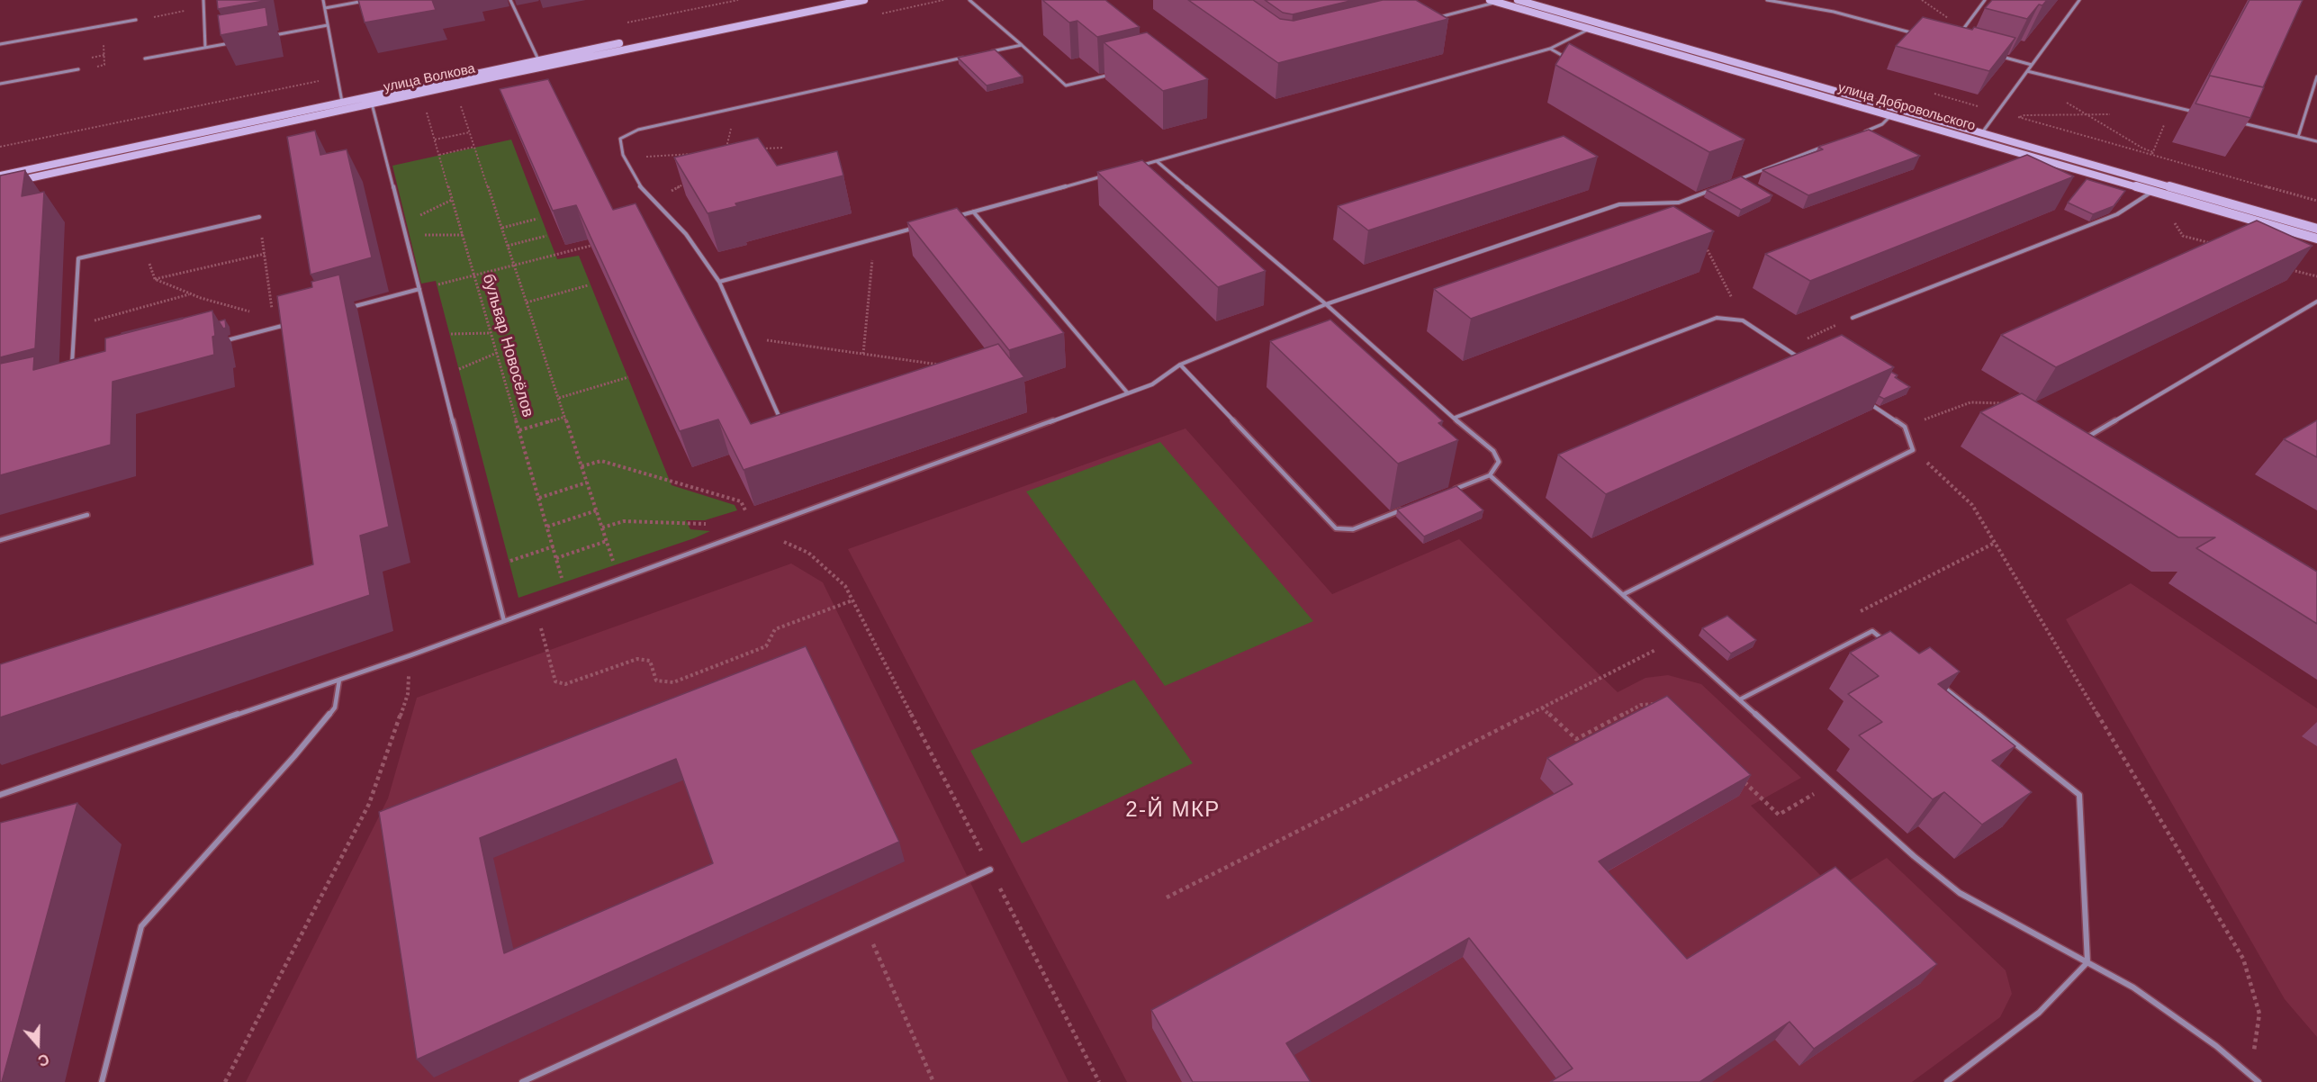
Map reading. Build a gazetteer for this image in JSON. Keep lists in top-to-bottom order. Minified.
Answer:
{"streets":{"main road":["улица Волкова","улица Добровольского"],"path":["бульвар Новосёлов"]},"districts":["2-Й МКР"],"north":"bottom"}
